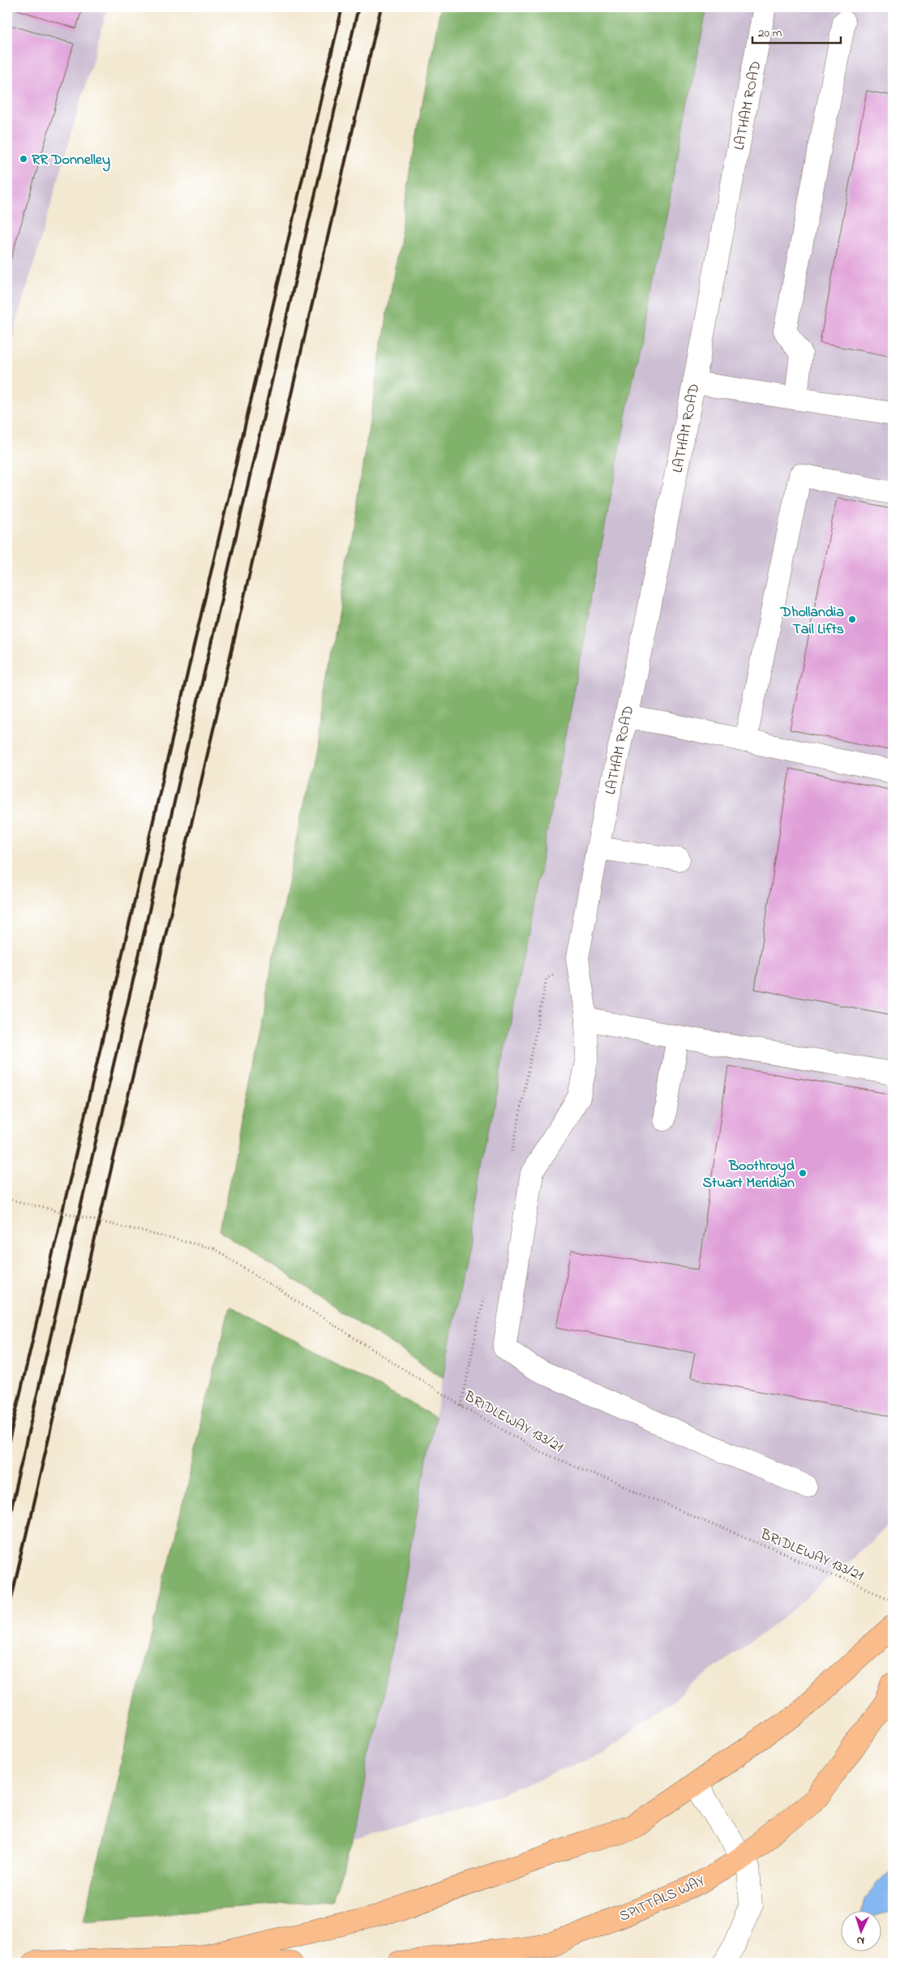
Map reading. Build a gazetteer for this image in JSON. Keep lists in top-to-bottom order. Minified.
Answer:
{"streets":{"highway":["SPITTALS WAY"],"street":["LATHAM ROAD"],"path":["BRIDLEWAY 133/21"]},"places":["RR Donnelley","Dhollandia Tail Lifts","Boothroyd Stuart Meridian"],"scale_bar":"20 m","north":"bottom"}
